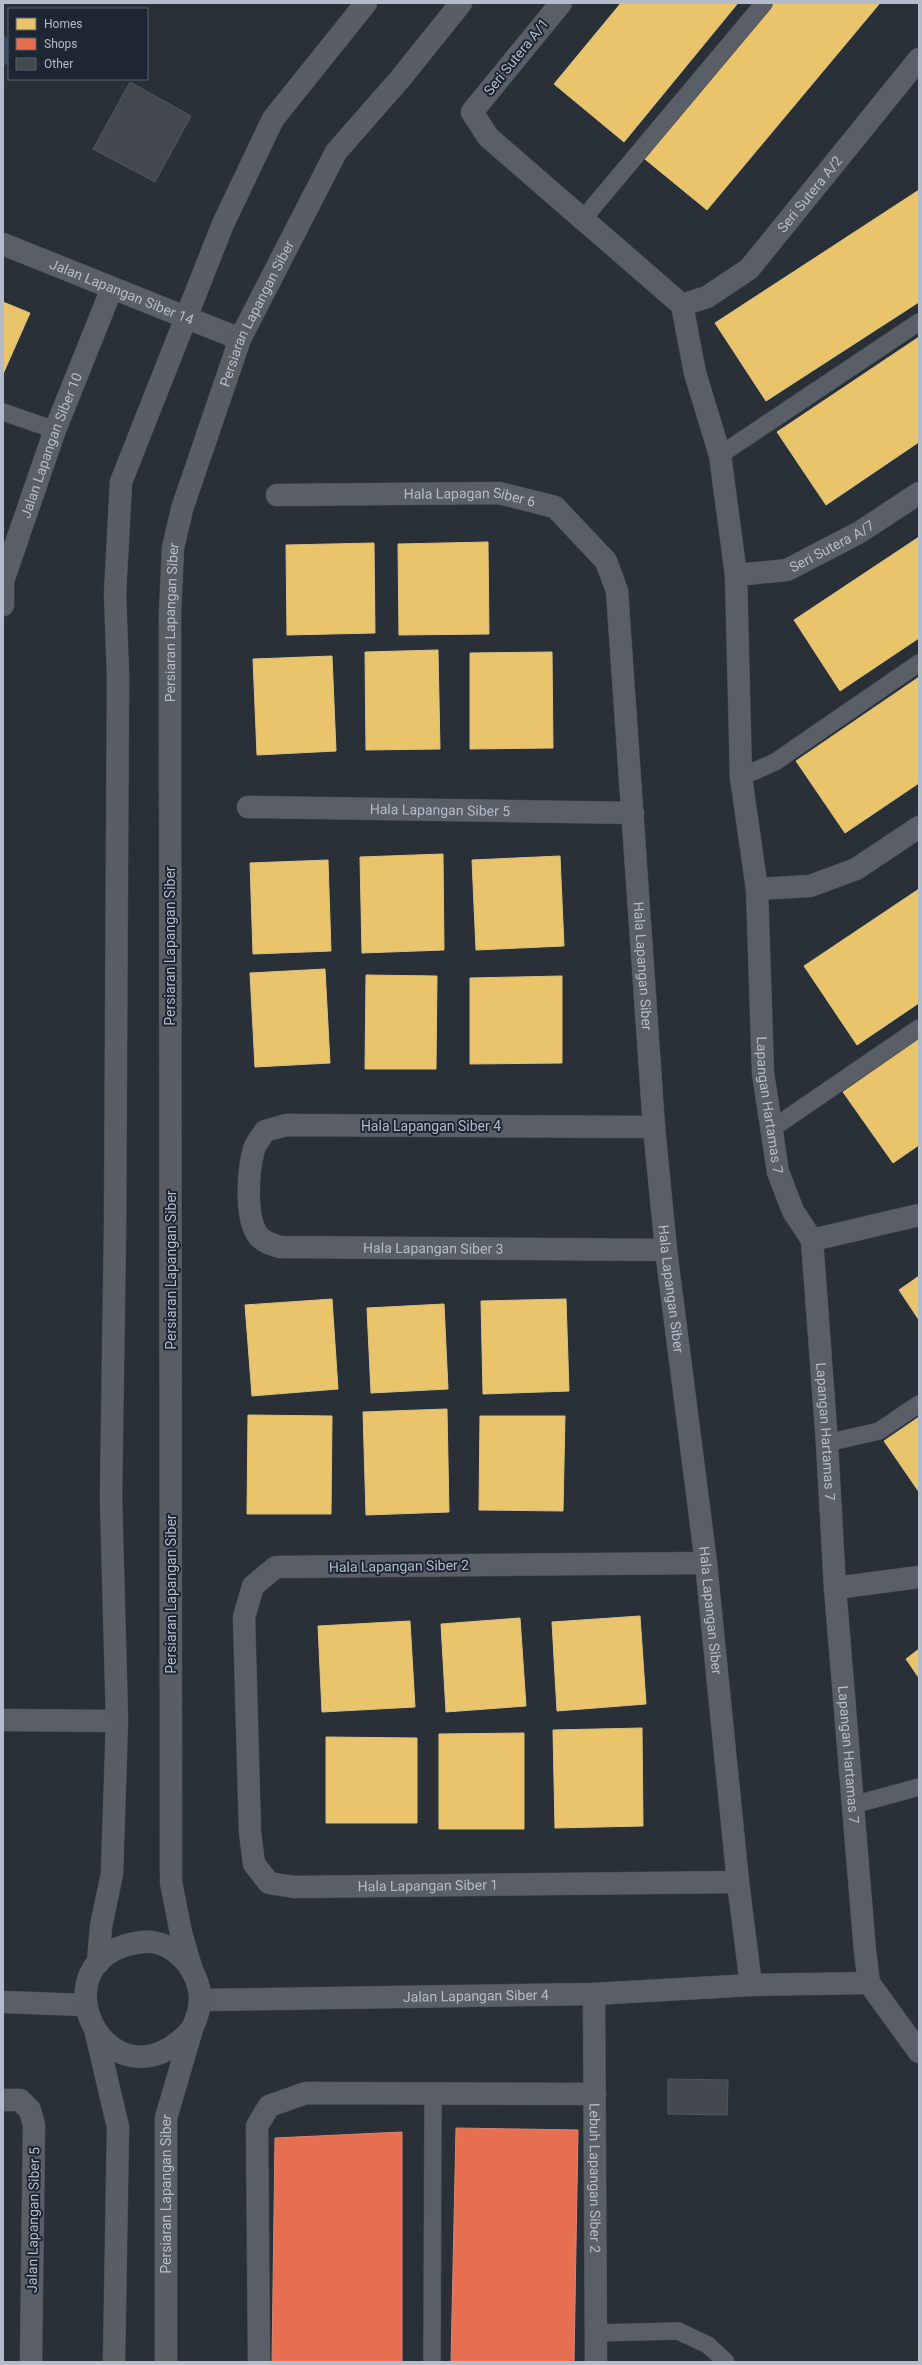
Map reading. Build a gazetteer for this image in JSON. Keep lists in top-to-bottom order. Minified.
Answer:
{"streets":{"main road":["Persiaran Lapangan Siber"],"street":["Seri Sutera A/1","Seri Sutera A/2","Jalan Lapangan Siber 14","Jalan Lapangan Siber 10","Hala Lapagan Siber 6","Seri Sutera A/7","Hala Lapangan Siber 5","Hala Lapangan Siber","Lapangan Hartamas 7","Hala Lapangan Siber 4","Hala Lapangan Siber 3","Hala Lapangan Siber 2","Hala Lapangan Siber 1","Jalan Lapangan Siber 4","Lebuh Lapangan Siber 2","Jalan Lapangan Siber 5"]},"crossings":[["Seri Sutera A/2","Lapangan Hartamas 7"],["Jalan Lapangan Siber 14","Persiaran Lapangan Siber"],["Jalan Lapangan Siber 14","Jalan Lapangan Siber 10"],["Persiaran Lapangan Siber","Jalan Lapangan Siber 4"],["Hala Lapagan Siber 6","Hala Lapangan Siber"],["Seri Sutera A/7","Lapangan Hartamas 7"],["Hala Lapangan Siber 5","Hala Lapangan Siber"],["Hala Lapangan Siber","Hala Lapangan Siber 4"],["Hala Lapangan Siber","Hala Lapangan Siber 3"],["Hala Lapangan Siber","Hala Lapangan Siber 2"],["Hala Lapangan Siber","Hala Lapangan Siber 1"],["Hala Lapangan Siber","Jalan Lapangan Siber 4"],["Hala Lapangan Siber 4","Hala Lapangan Siber 3"],["Hala Lapangan Siber 2","Hala Lapangan Siber 1"],["Jalan Lapangan Siber 4","Lebuh Lapangan Siber 2"]],"legend":["Homes","Shops","Other"]}
